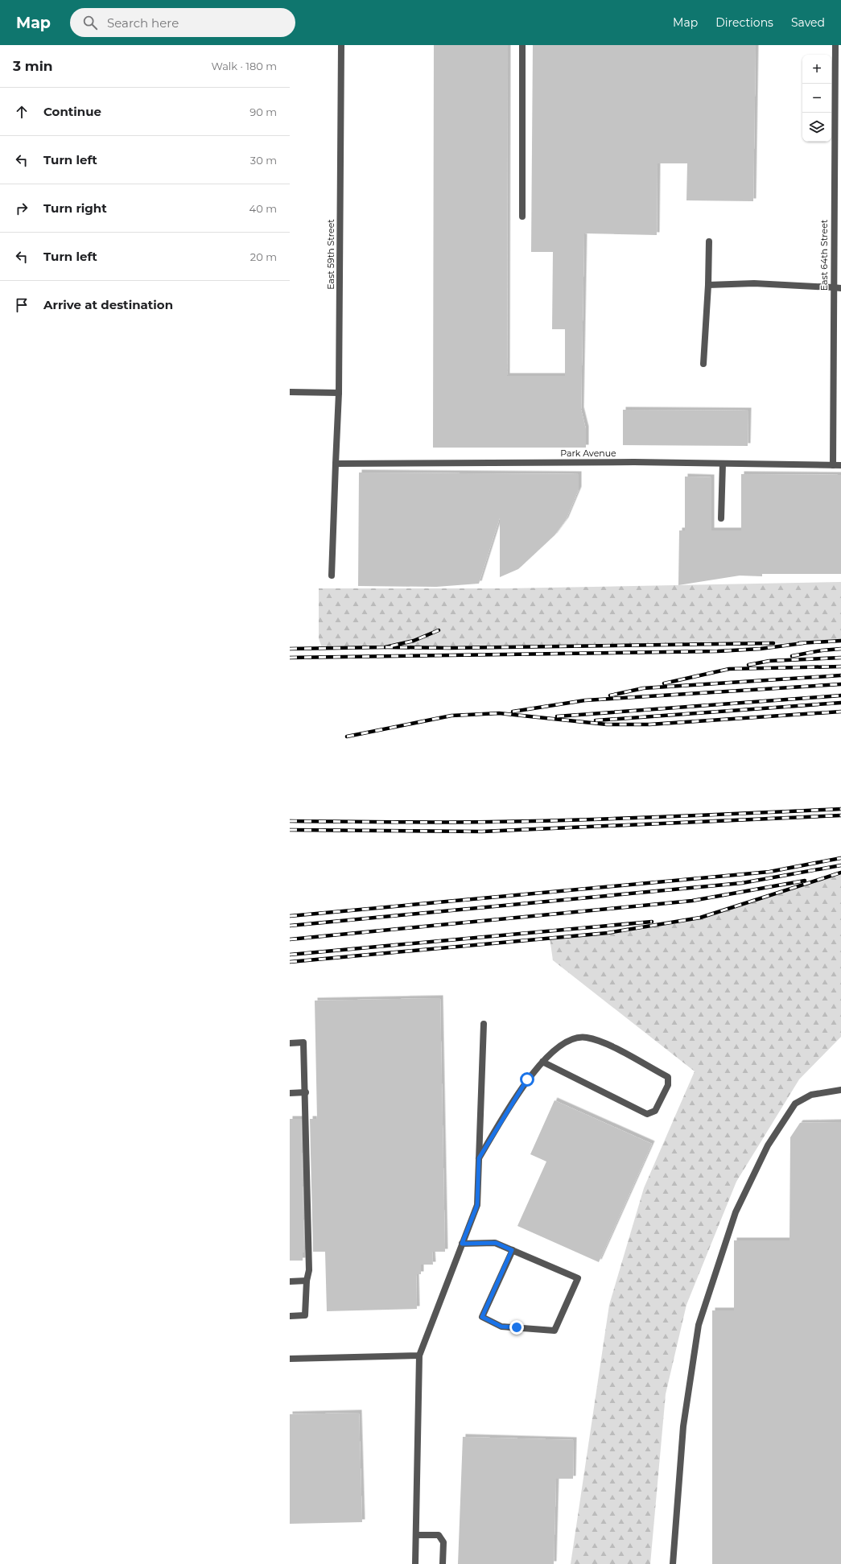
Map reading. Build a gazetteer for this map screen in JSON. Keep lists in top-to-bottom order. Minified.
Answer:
{"streets":{"street":["East 59th Street","East 64th Street","Park Avenue"]},"crossings":[["East 59th Street","Park Avenue"],["East 64th Street","Park Avenue"]],"page":{"header":"Map","search":"Search here","nav":["Map","Directions","Saved"],"heading":["3 min","Walk · 180 m"],"map_buttons":["+","−"],"list":[["Continue","90 m"],["Turn left","30 m"],["Turn right","40 m"],["Turn left","20 m"],"Arrive at destination"]}}
